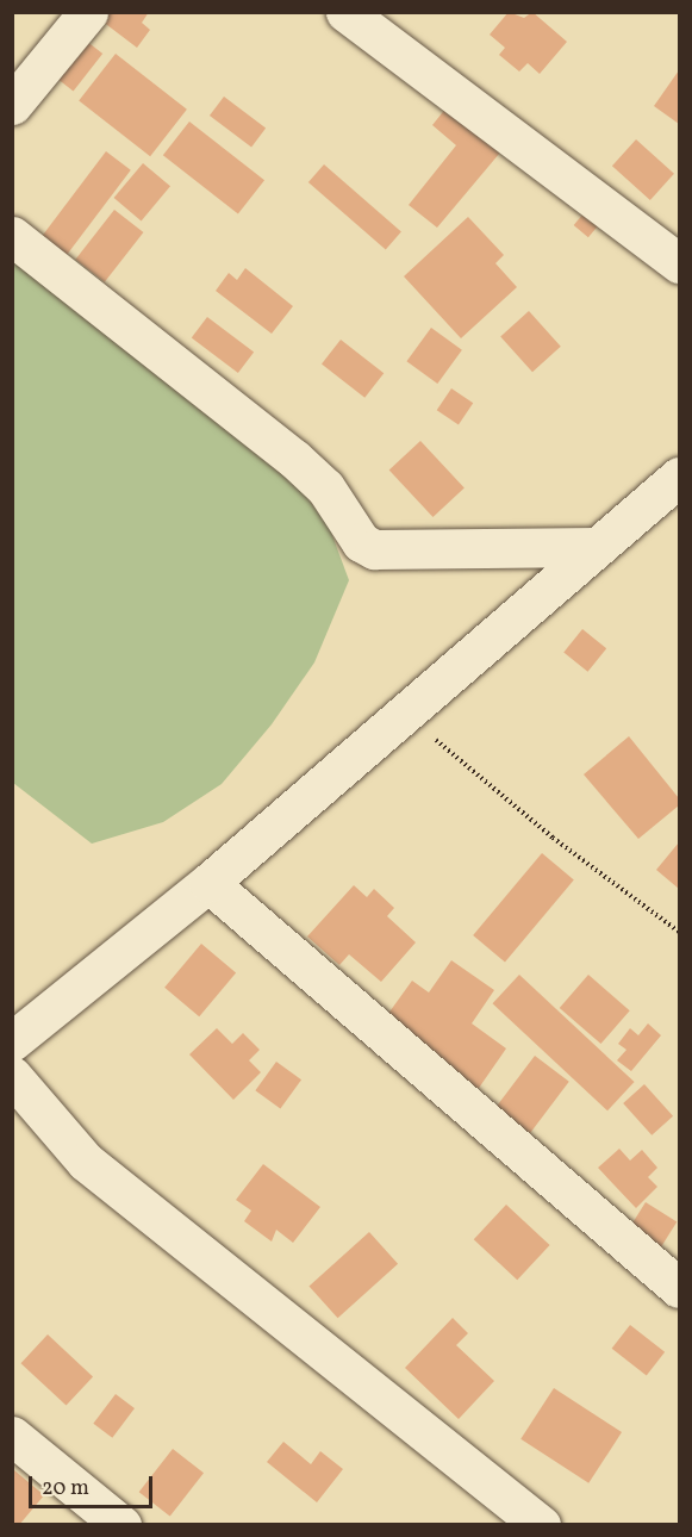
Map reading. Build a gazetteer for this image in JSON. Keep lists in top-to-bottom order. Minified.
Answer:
{"scale_bar":"20 m"}
